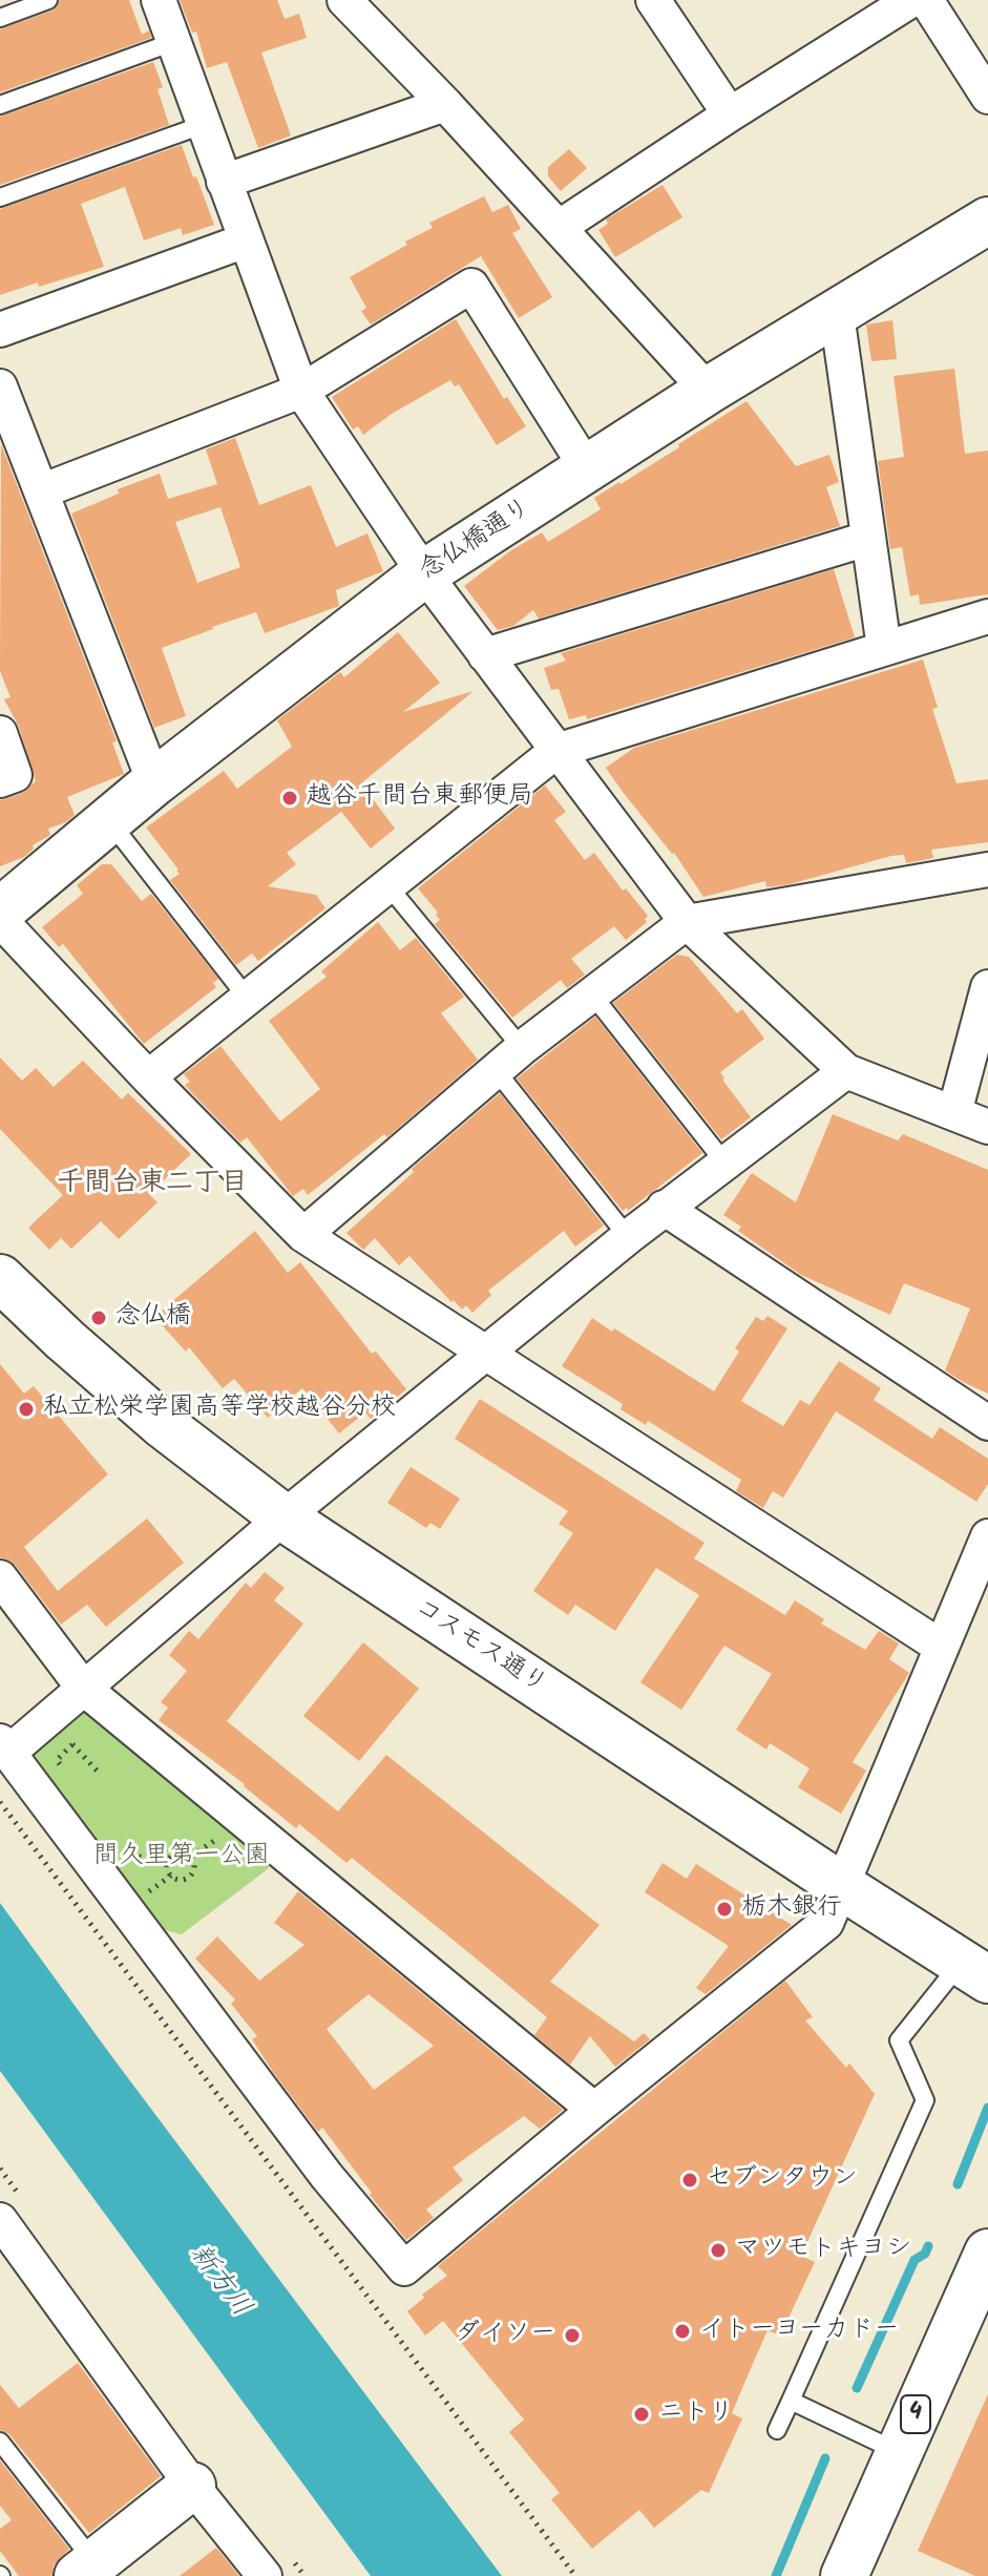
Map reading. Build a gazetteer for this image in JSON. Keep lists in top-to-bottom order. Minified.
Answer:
{"streets":{"main road":["念仏橋通り","コスモス通り","4"]},"districts":["千間台東二丁目"],"water":["新方川"],"parks":["間久里第一公園"],"places":["越谷千間台東郵便局","念仏橋","私立松栄学園高等学校越谷分校","栃木銀行","セブンタウン","マツモトキヨシ","イトーヨーカドー","ダイソー","ニトリ"]}
